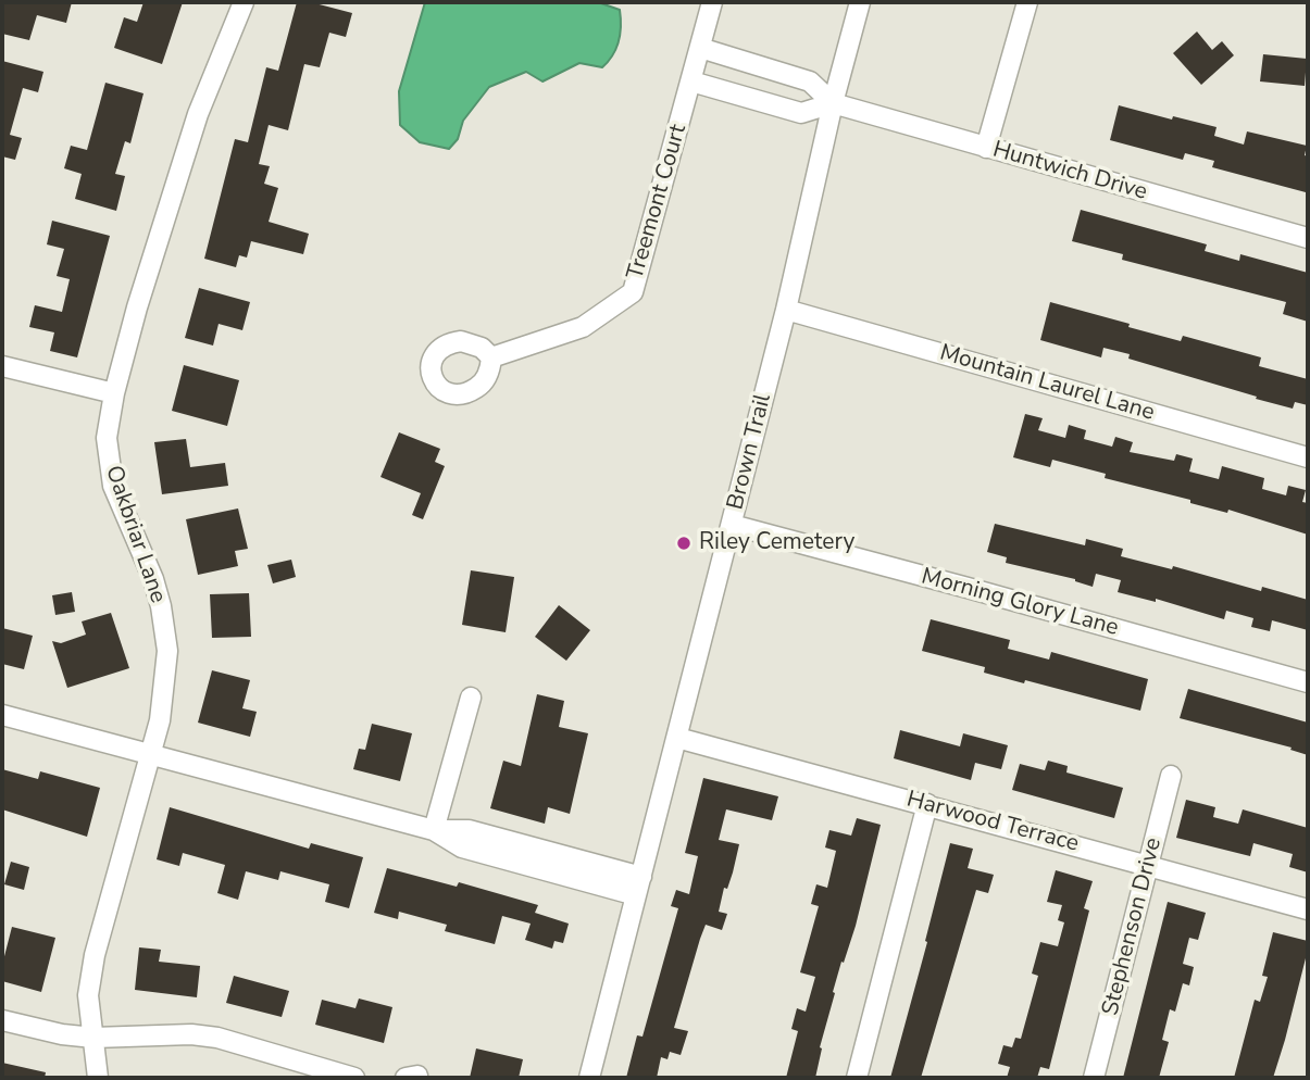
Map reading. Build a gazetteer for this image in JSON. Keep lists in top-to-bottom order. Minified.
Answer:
{"streets":{"street":["Huntwich Drive","Treemont Court","Mountain Laurel Lane","Brown Trail","Oakbriar Lane","Morning Glory Lane","Harwood Terrace","Stephenson Drive"]},"crossings":[["Huntwich Drive","Brown Trail"],["Mountain Laurel Lane","Brown Trail"],["Brown Trail","Morning Glory Lane"],["Brown Trail","Harwood Terrace"],["Harwood Terrace","Stephenson Drive"]],"places":["Riley Cemetery"]}
